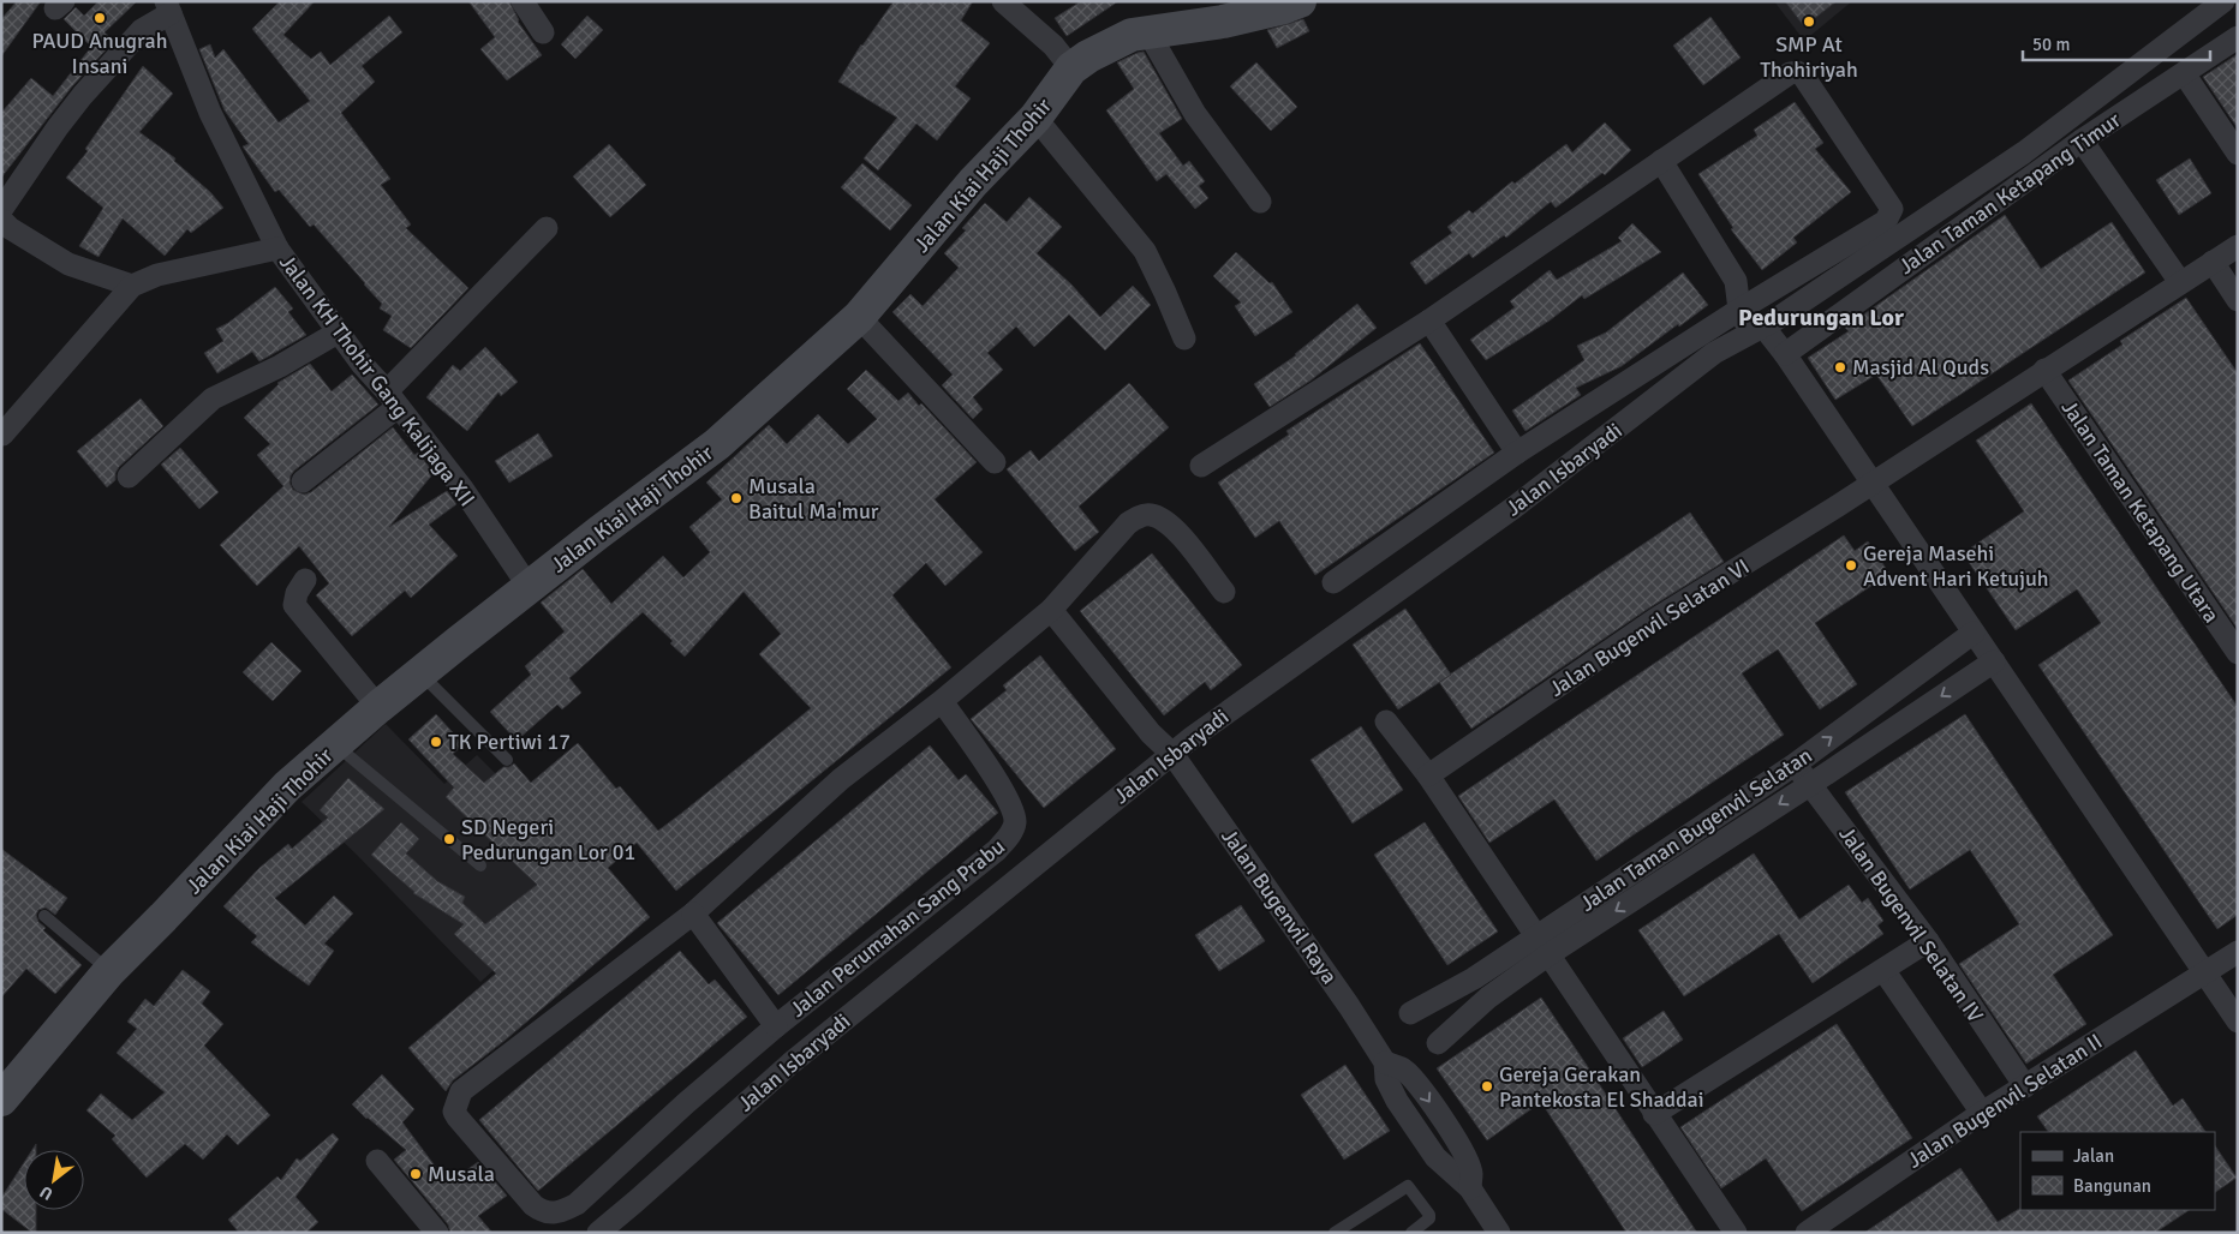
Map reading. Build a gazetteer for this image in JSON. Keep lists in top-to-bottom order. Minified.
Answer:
{"streets":{"street":["Jalan Kiai Haji Thohir","Jalan Taman Ketapang Timur","Jalan KH Thohir Gang Kalijaga XII","Jalan Isbaryadi","Jalan Taman Ketapang Utara","Jalan Bugenvil Selatan VI","Jalan Taman Bugenvil Selatan","Jalan Bugenvil Raya","Jalan Bugenvil Selatan IV","Jalan Perumahan Sang Prabu","Jalan Bugenvil Selatan II"]},"crossings":[["Jalan Kiai Haji Thohir","Jalan KH Thohir Gang Kalijaga XII"],["Jalan Isbaryadi","Jalan Bugenvil Raya"],["Jalan Taman Bugenvil Selatan","Jalan Bugenvil Selatan IV"],["Jalan Bugenvil Selatan IV","Jalan Bugenvil Selatan II"]],"districts":["Pedurungan Lor"],"places":["PAUD Anugrah Insani","SMP At Thohiriyah","Masjid Al Quds","Musala Baitul Ma'mur","Gereja Masehi Advent Hari Ketujuh","TK Pertiwi 17","SD Negeri Pedurungan Lor 01","Gereja Gerakan Pantekosta El Shaddai","Musala"],"legend":["Jalan","Bangunan"],"scale_bar":"50 m","north":"bottom left"}
